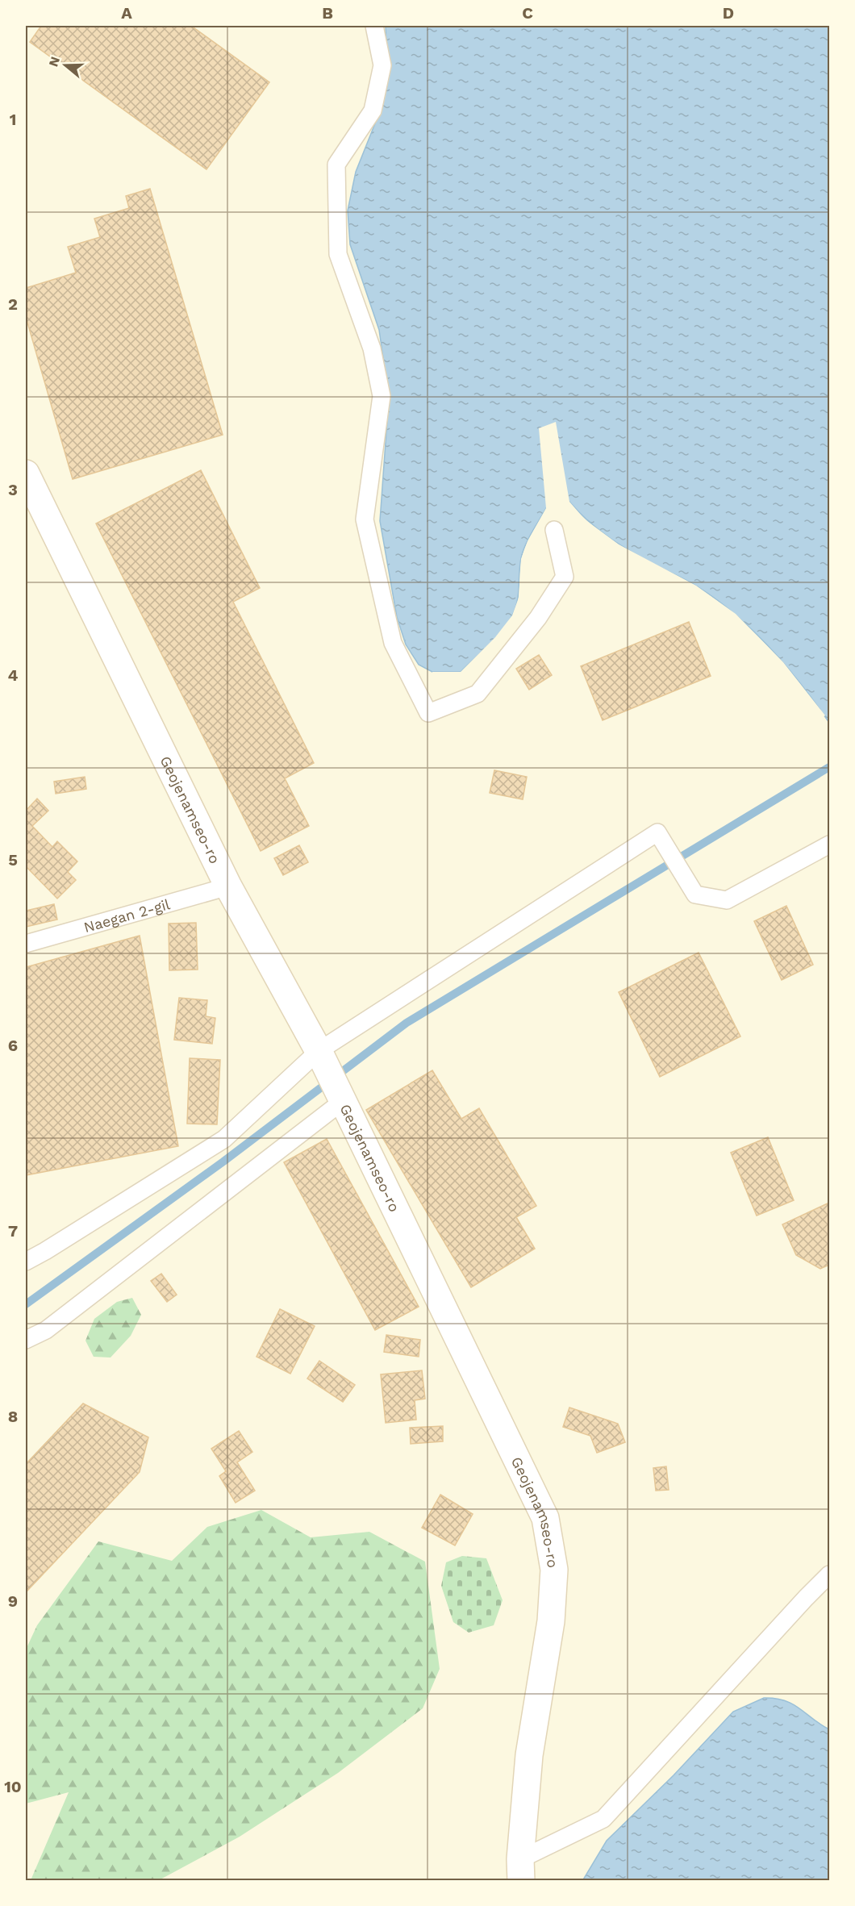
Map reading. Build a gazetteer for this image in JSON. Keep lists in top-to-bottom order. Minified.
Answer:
{"streets":{"main road":["Geojenamseo-ro"],"lane":["Naegan 2-gil"]},"crossings":[["Geojenamseo-ro","Naegan 2-gil"]],"north":"left","grid":{"columns":["A","B","C","D"],"rows":["1","2","3","4","5","6","7","8","9","10"]}}
